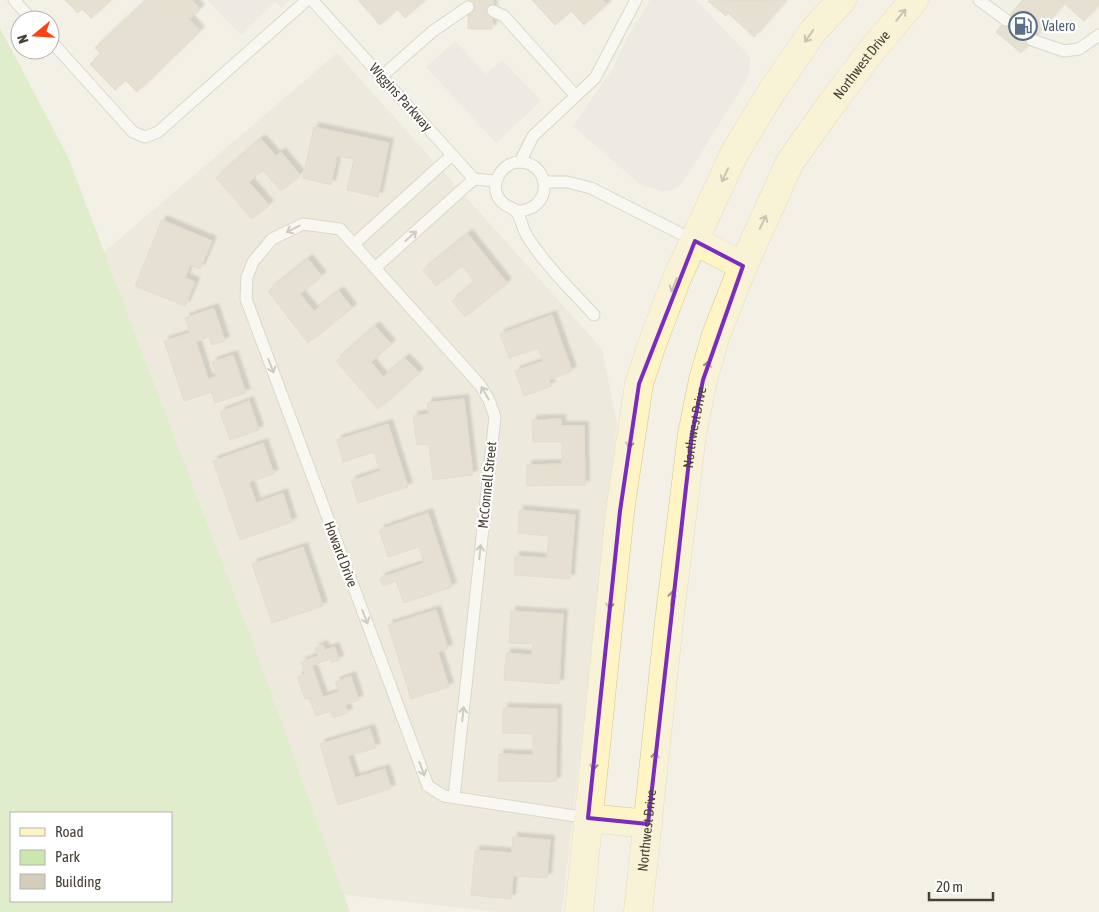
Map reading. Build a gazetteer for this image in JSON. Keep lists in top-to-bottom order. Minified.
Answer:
{"streets":{"main road":["Northwest Drive"],"lane":["Wiggins Parkway","McConnell Street","Howard Drive"]},"crossings":[["McConnell Street","Howard Drive"]],"one_way":["McConnell Street","Howard Drive"],"places":{"fuel station":["Valero"]},"legend":["Road","Park","Building"],"scale_bar":"20 m","north":"left"}
